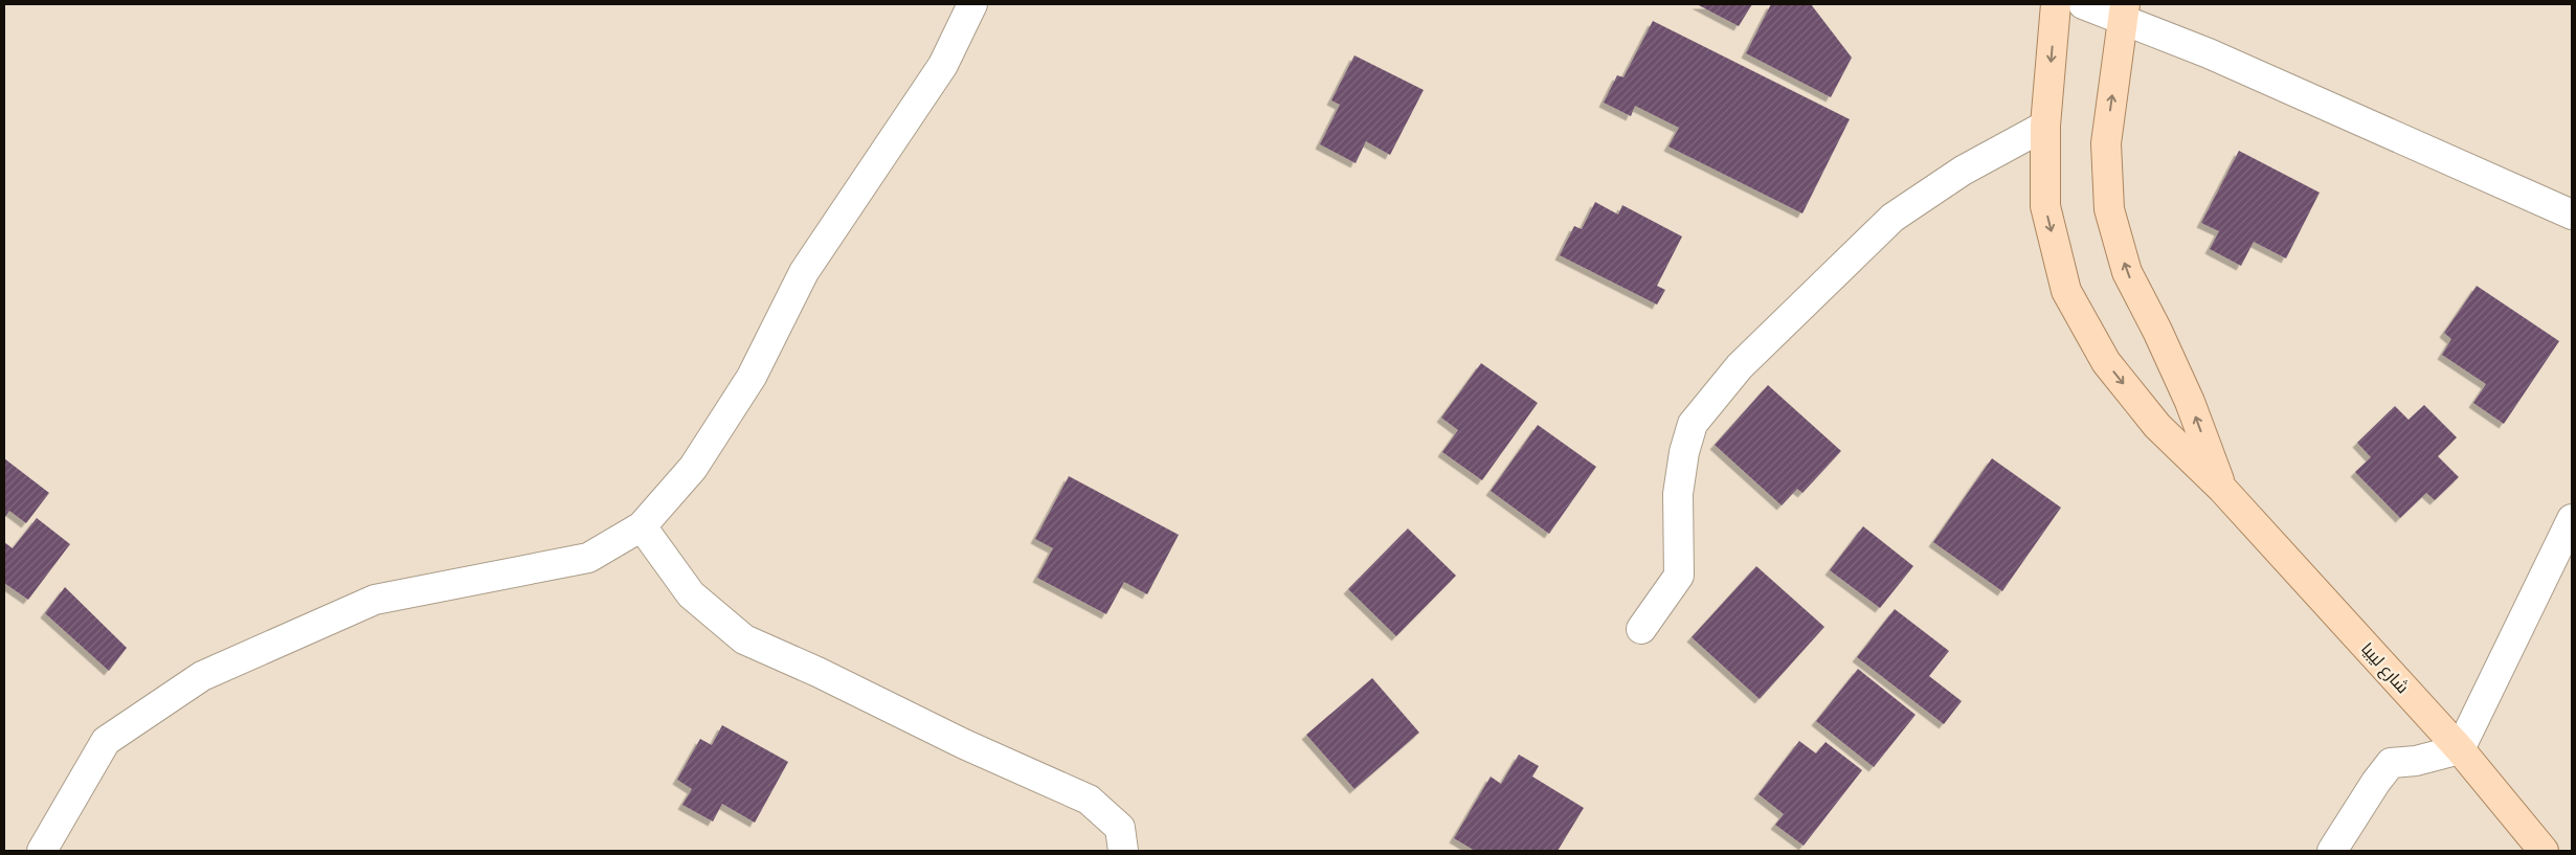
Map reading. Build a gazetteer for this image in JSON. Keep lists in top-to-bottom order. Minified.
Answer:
{"streets":{"main road":["شارع ليبيا"]}}
